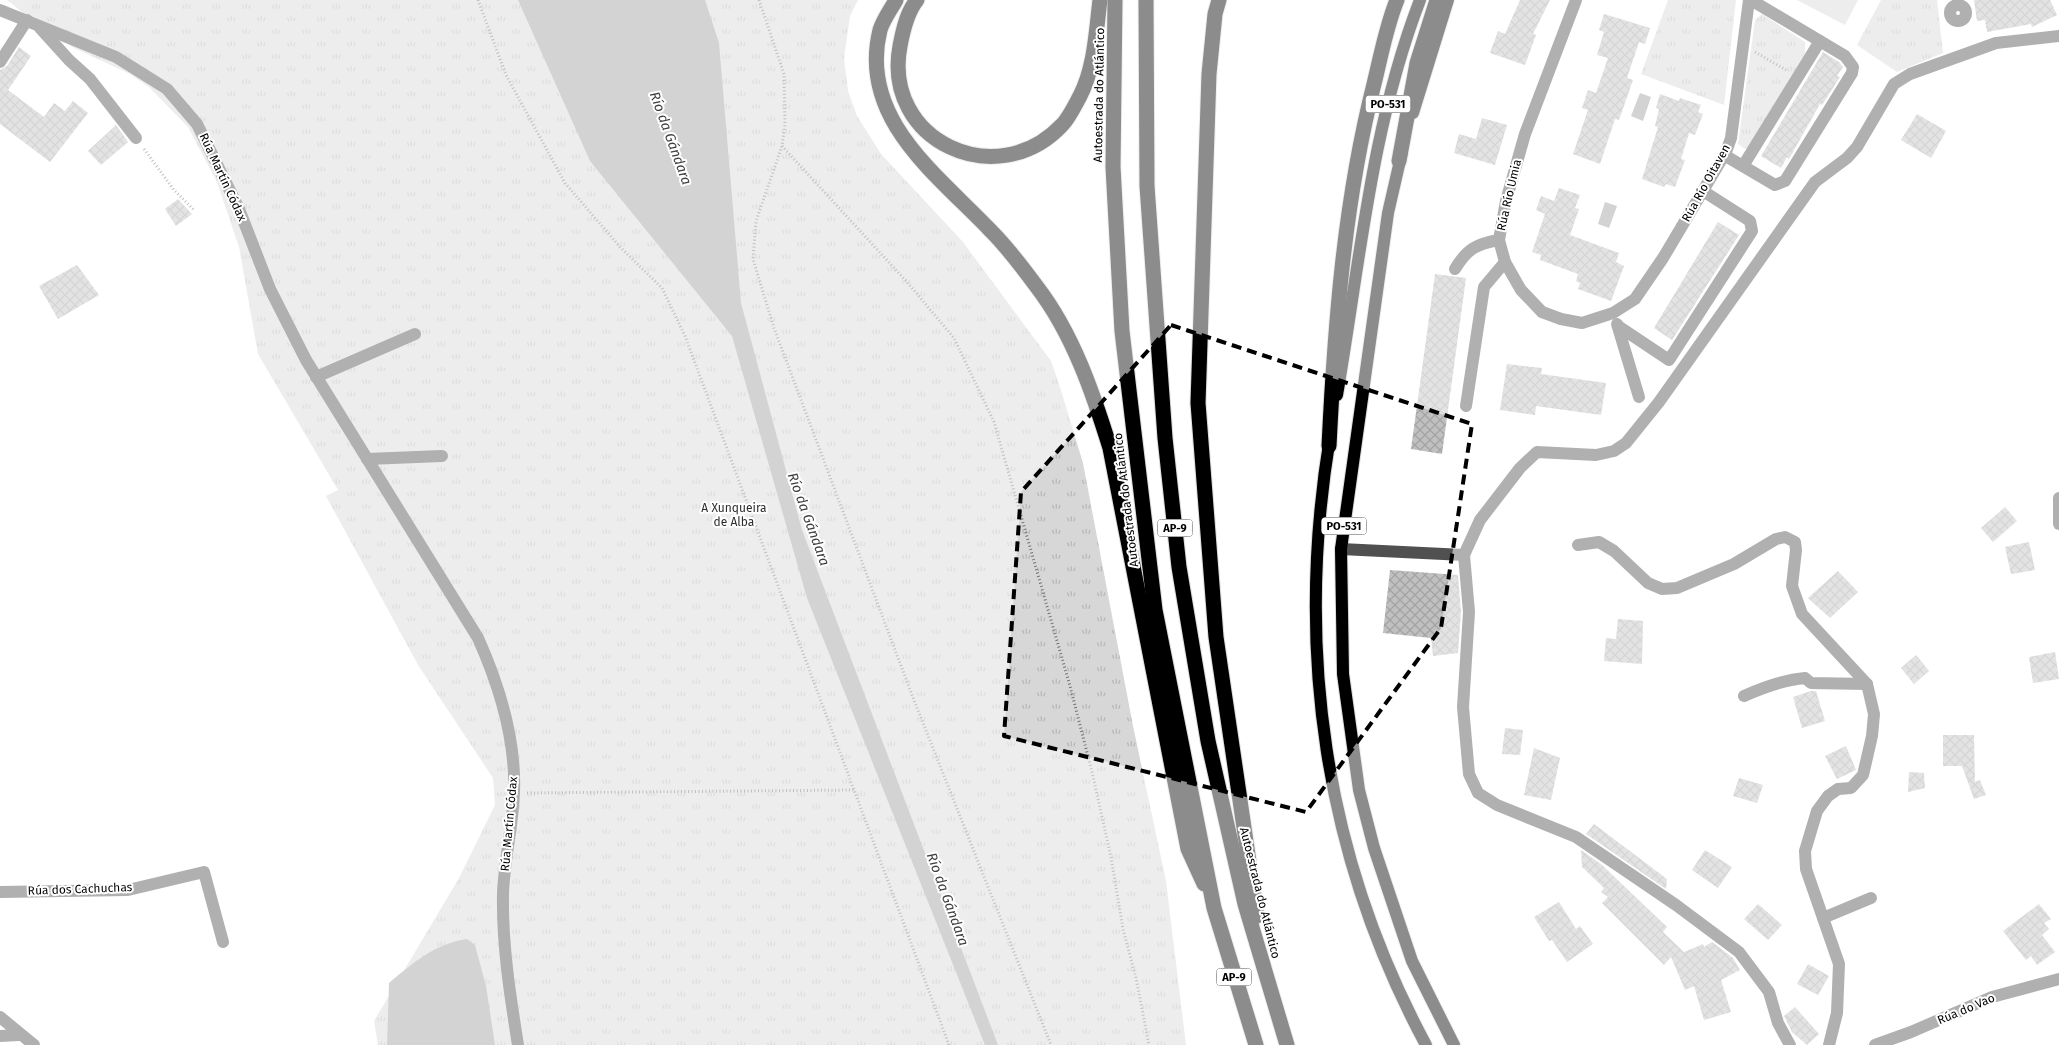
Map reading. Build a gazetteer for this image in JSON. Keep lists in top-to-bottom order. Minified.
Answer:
{"streets":{"highway":["Autoestrada do Atlántico","AP-9"],"main road":["PO-531"],"street":["Rúa Martín Códax","Rúa Río Oitaven","Rúa Río Umia","Rúa dos Cachuchas","Rúa do Vao"]},"crossings":[["Rúa Río Oitaven","Rúa Río Umia"]],"water":["Río da Gándara"],"parks":["A Xunqueira de Alba"]}
